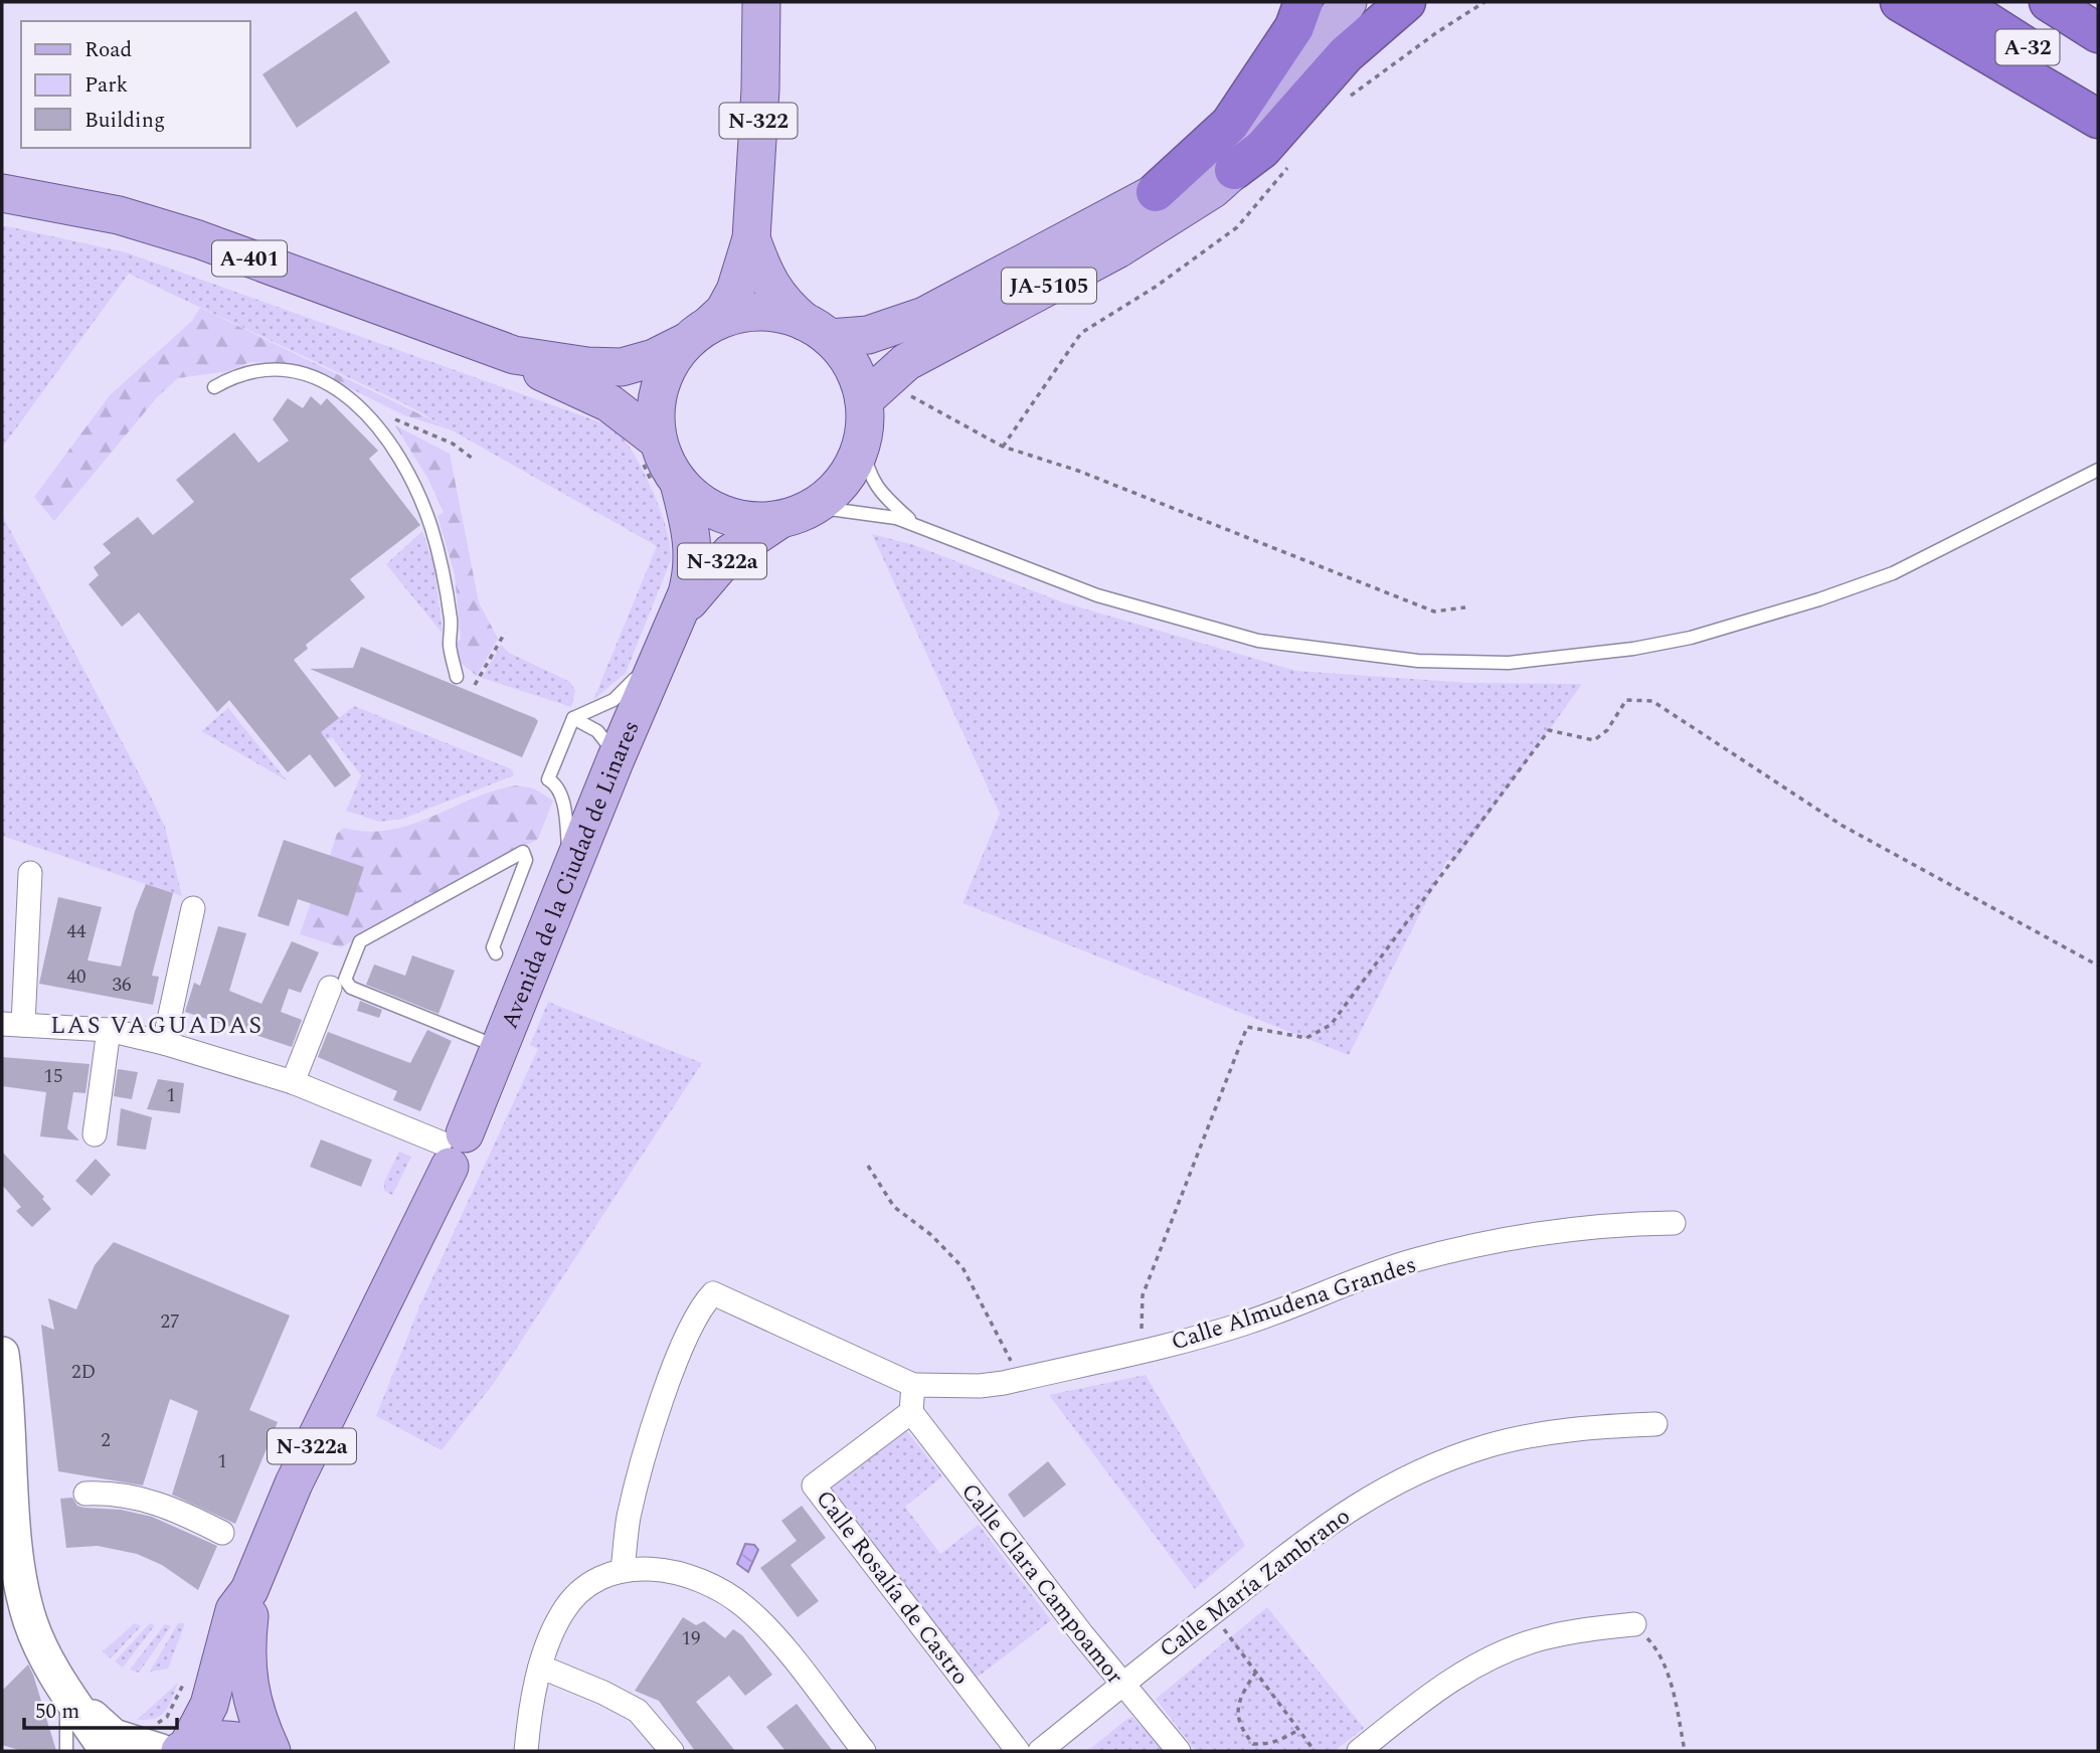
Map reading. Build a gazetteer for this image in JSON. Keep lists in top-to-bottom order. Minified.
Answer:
{"streets":{"highway":["A-32"],"main road":["N-322","A-401","JA-5105","N-322a","Avenida de la Ciudad de Linares"],"street":["Calle Almudena Grandes","Calle María Zambrano","Calle Clara Campoamor","Calle Rosalía de Castro"]},"crossings":[["A-401","JA-5105"],["A-401","Avenida de la Ciudad de Linares"],["JA-5105","Avenida de la Ciudad de Linares"],["Calle María Zambrano","Calle Clara Campoamor"],["Calle Clara Campoamor","Calle Rosalía de Castro"]],"districts":["LAS VAGUADAS"],"house_numbers":["44","40","36","15","1","27","2D","2","1","19"],"legend":["Road","Park","Building"],"scale_bar":"50 m"}
